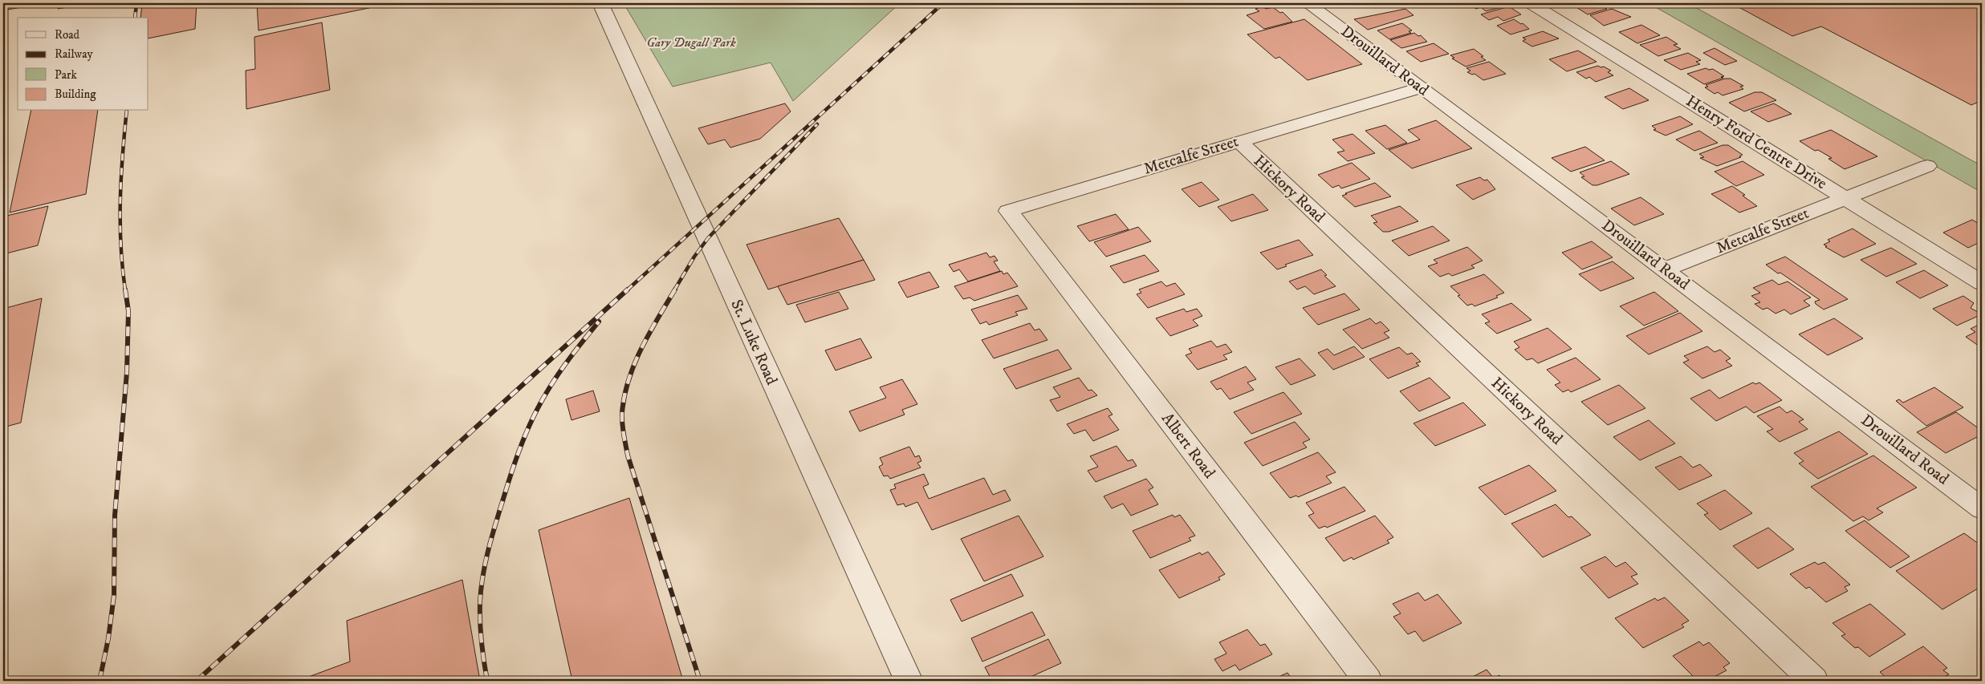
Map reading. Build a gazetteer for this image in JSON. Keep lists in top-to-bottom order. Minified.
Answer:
{"streets":{"street":["Drouillard Road","Henry Ford Centre Drive","Metcalfe Street","Hickory Road","St. Luke Road","Albert Road"]},"crossings":[["Drouillard Road","Metcalfe Street"],["Henry Ford Centre Drive","Metcalfe Street"],["Metcalfe Street","Hickory Road"],["Metcalfe Street","Albert Road"]],"parks":["Gary Dugall Park"],"legend":["Road","Railway","Park","Building"]}
